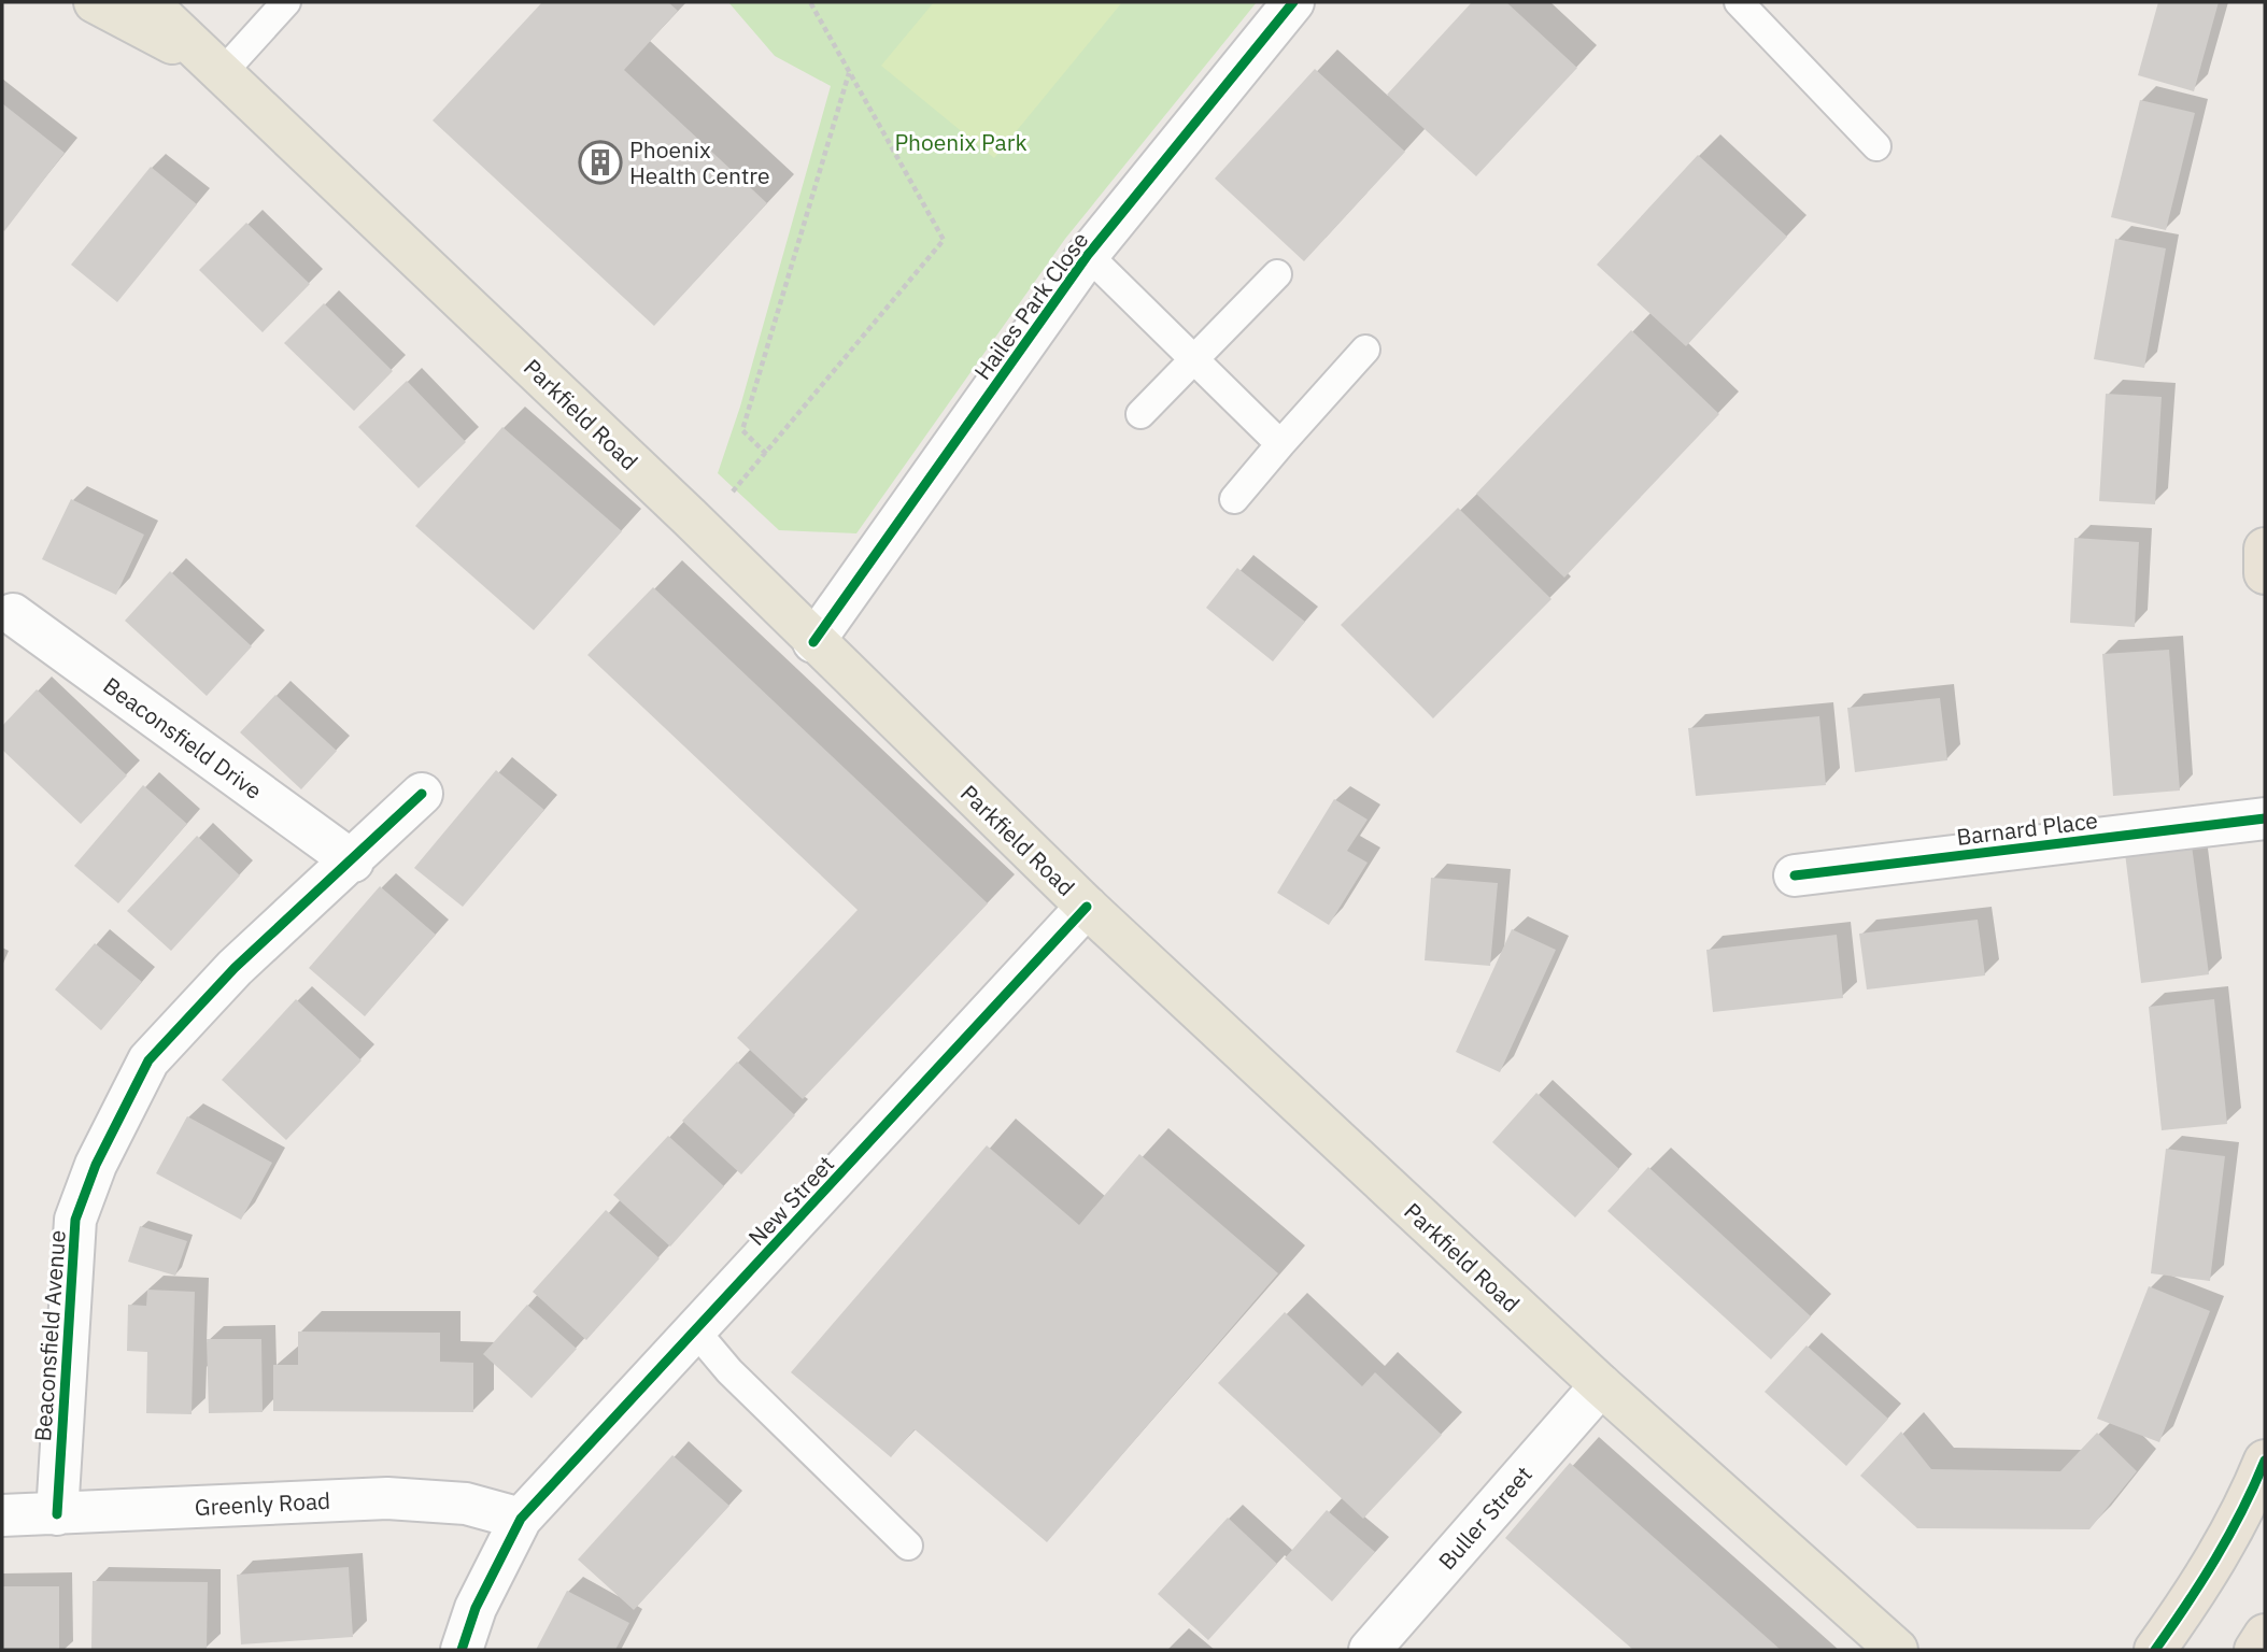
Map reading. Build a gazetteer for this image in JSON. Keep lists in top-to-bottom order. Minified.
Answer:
{"streets":{"main road":["Parkfield Road"],"street":["Hailes Park Close","Beaconsfield Drive","Barnard Place","New Street","Beaconsfield Avenue","Greenly Road","Buller Street"]},"crossings":[["Hailes Park Close","Parkfield Road"],["Parkfield Road","New Street"],["Parkfield Road","Buller Street"],["Beaconsfield Drive","Beaconsfield Avenue"],["New Street","Greenly Road"],["Beaconsfield Avenue","Greenly Road"]],"parks":["Phoenix Park"],"places":{"building":["Phoenix Health Centre"]}}
